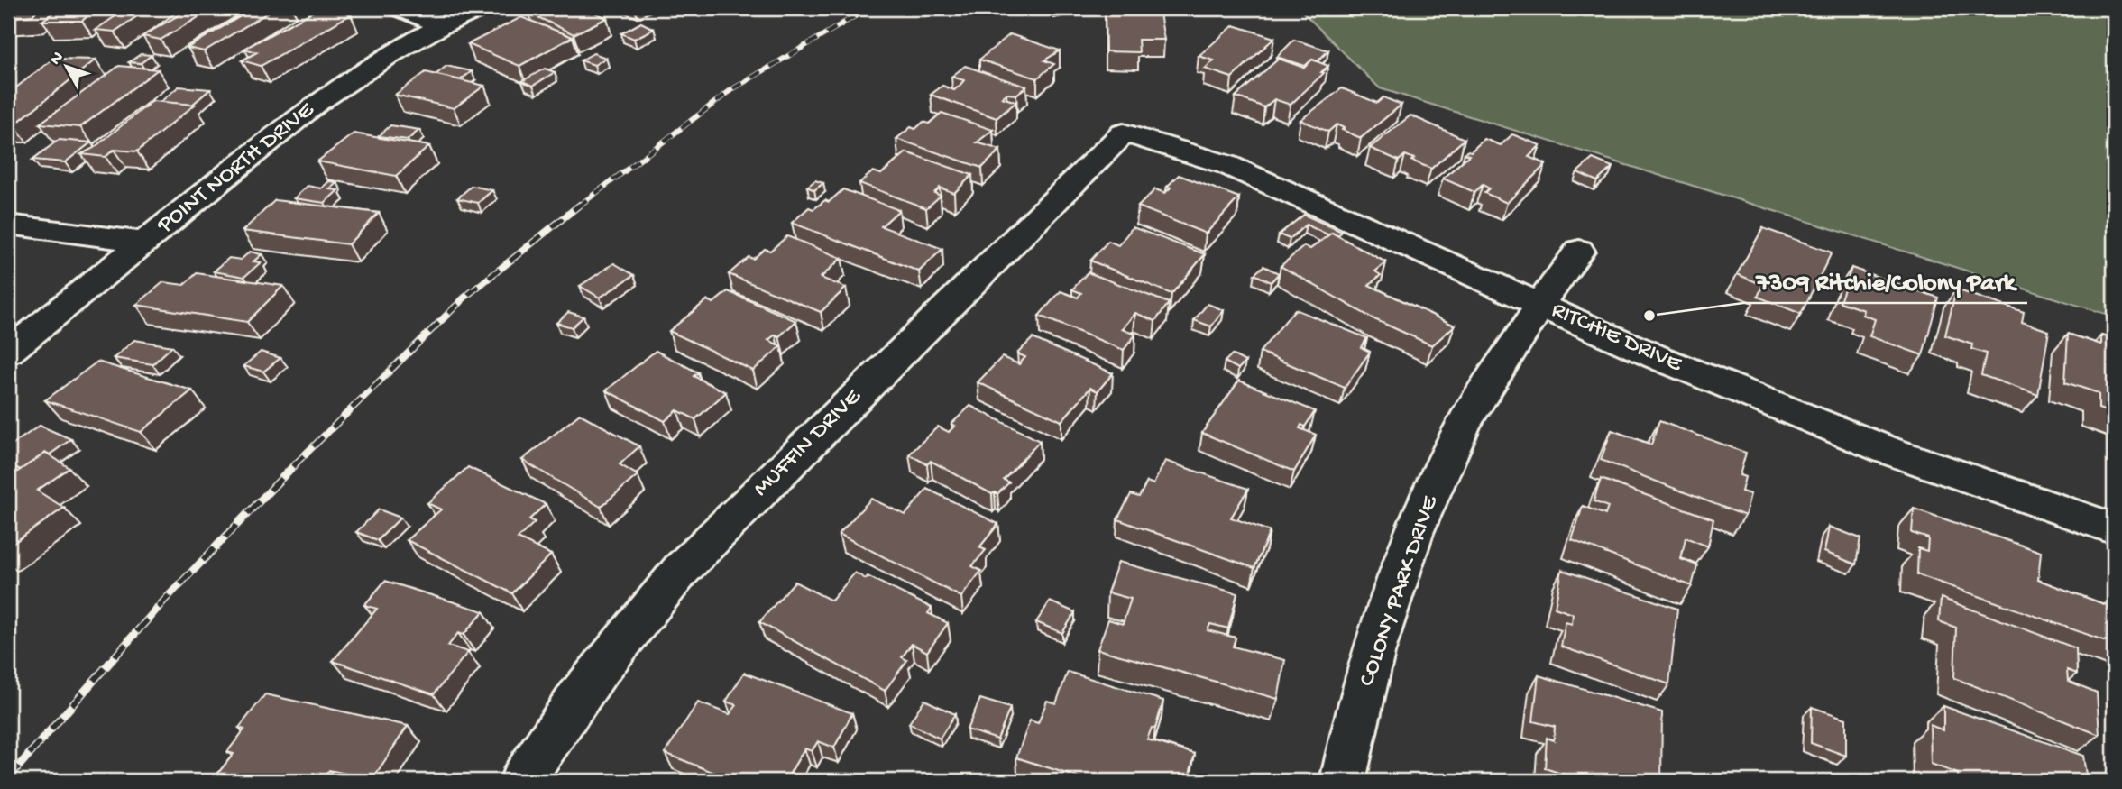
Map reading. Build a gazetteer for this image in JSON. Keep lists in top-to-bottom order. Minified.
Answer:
{"streets":{"street":["POINT NORTH DRIVE","RITCHIE DRIVE","MUFFIN DRIVE","COLONY PARK DRIVE"]},"crossings":[["RITCHIE DRIVE","MUFFIN DRIVE"],["RITCHIE DRIVE","COLONY PARK DRIVE"]],"places":["7309 Ritchie/Colony Park"],"north":"top left"}
